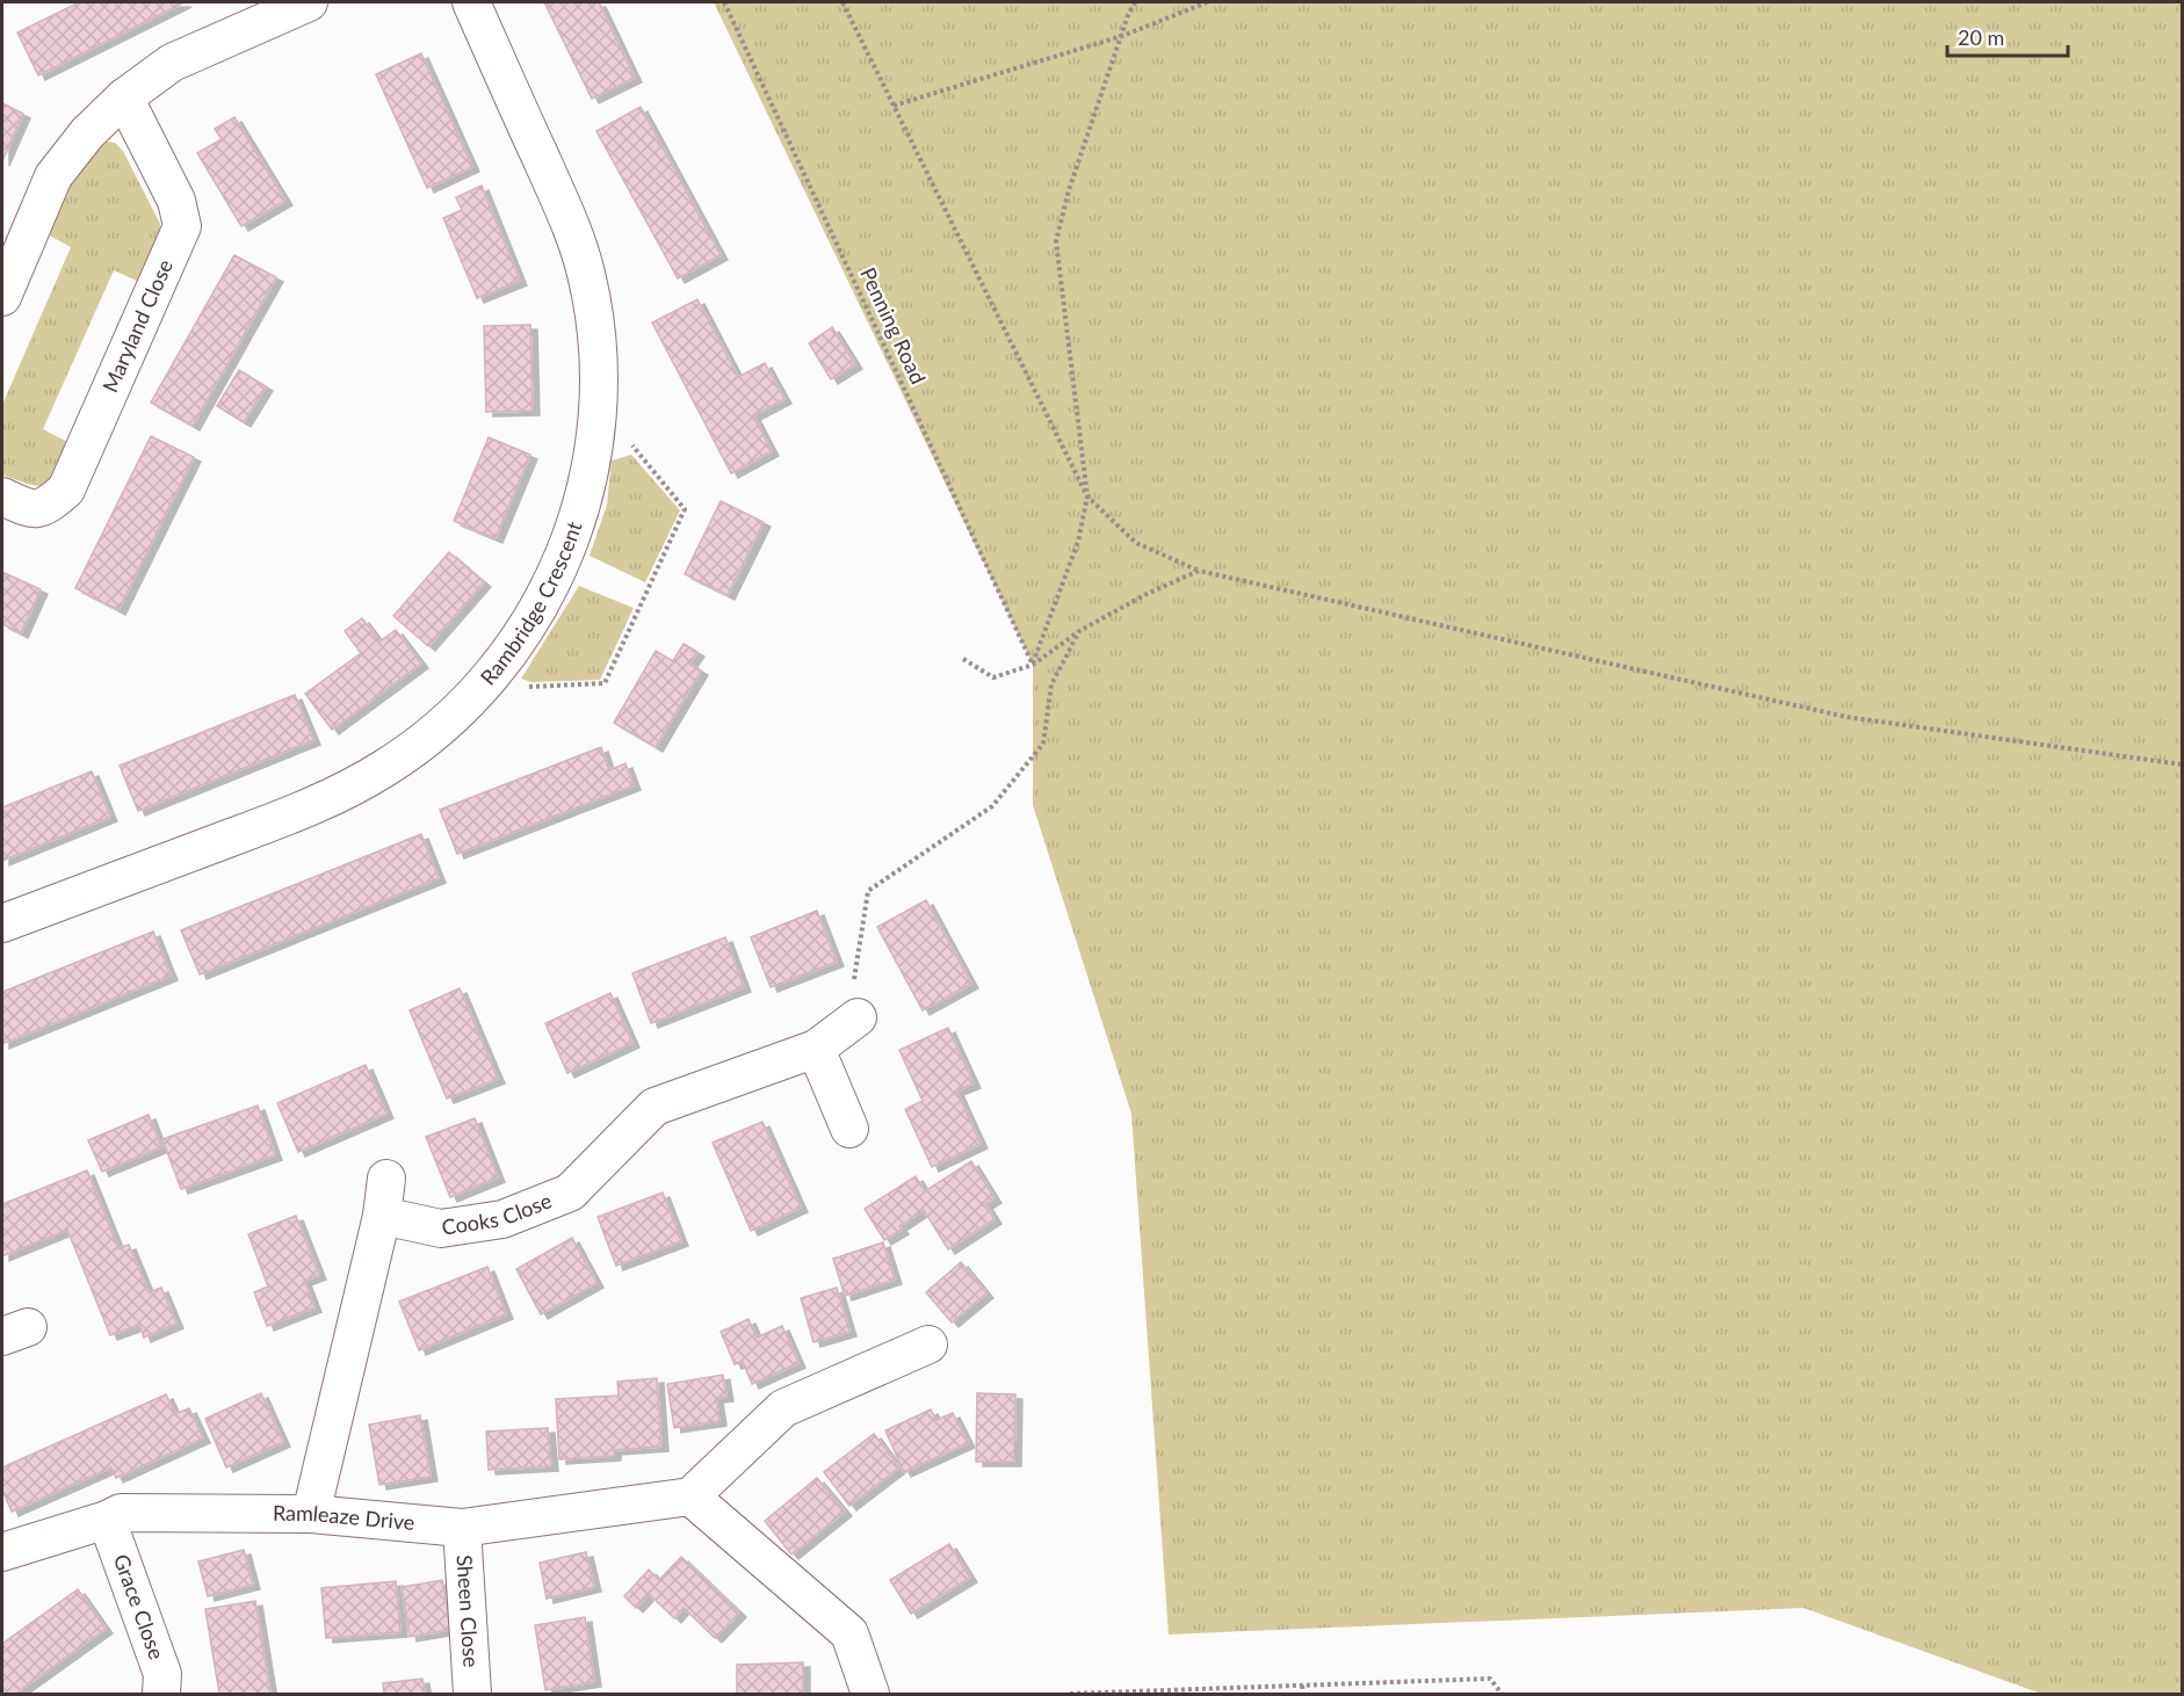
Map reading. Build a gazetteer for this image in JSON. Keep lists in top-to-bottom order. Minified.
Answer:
{"streets":{"street":["Maryland Close","Rambridge Crescent","Cooks Close","Ramleaze Drive","Grace Close","Sheen Close"],"path":["Penning Road"]},"crossings":[["Ramleaze Drive","Grace Close"],["Ramleaze Drive","Sheen Close"]],"scale_bar":"20 m"}
